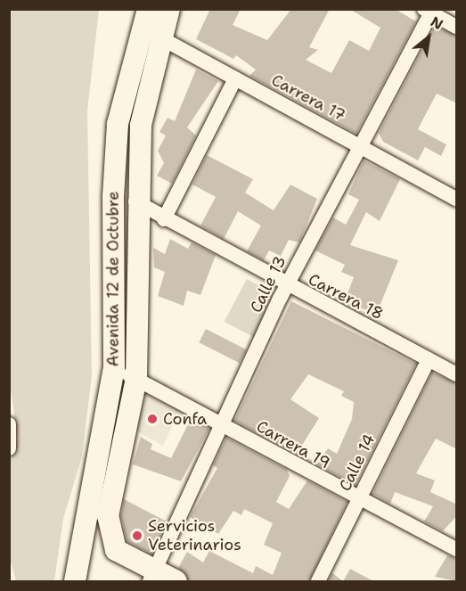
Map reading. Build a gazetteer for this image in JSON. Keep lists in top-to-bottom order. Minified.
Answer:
{"streets":{"main road":["Avenida 12 de Octubre"],"street":["Carrera 17","Calle 13","Carrera 18","Carrera 19","Calle 14"]},"crossings":[["Carrera 17","Avenida 12 de Octubre"],["Carrera 17","Calle 13"],["Avenida 12 de Octubre","Carrera 18"],["Avenida 12 de Octubre","Carrera 19"],["Calle 13","Carrera 18"],["Calle 13","Carrera 19"],["Carrera 18","Calle 14"],["Carrera 19","Calle 14"]],"places":["Confa","Servicios Veterinarios"],"north":"top right"}
